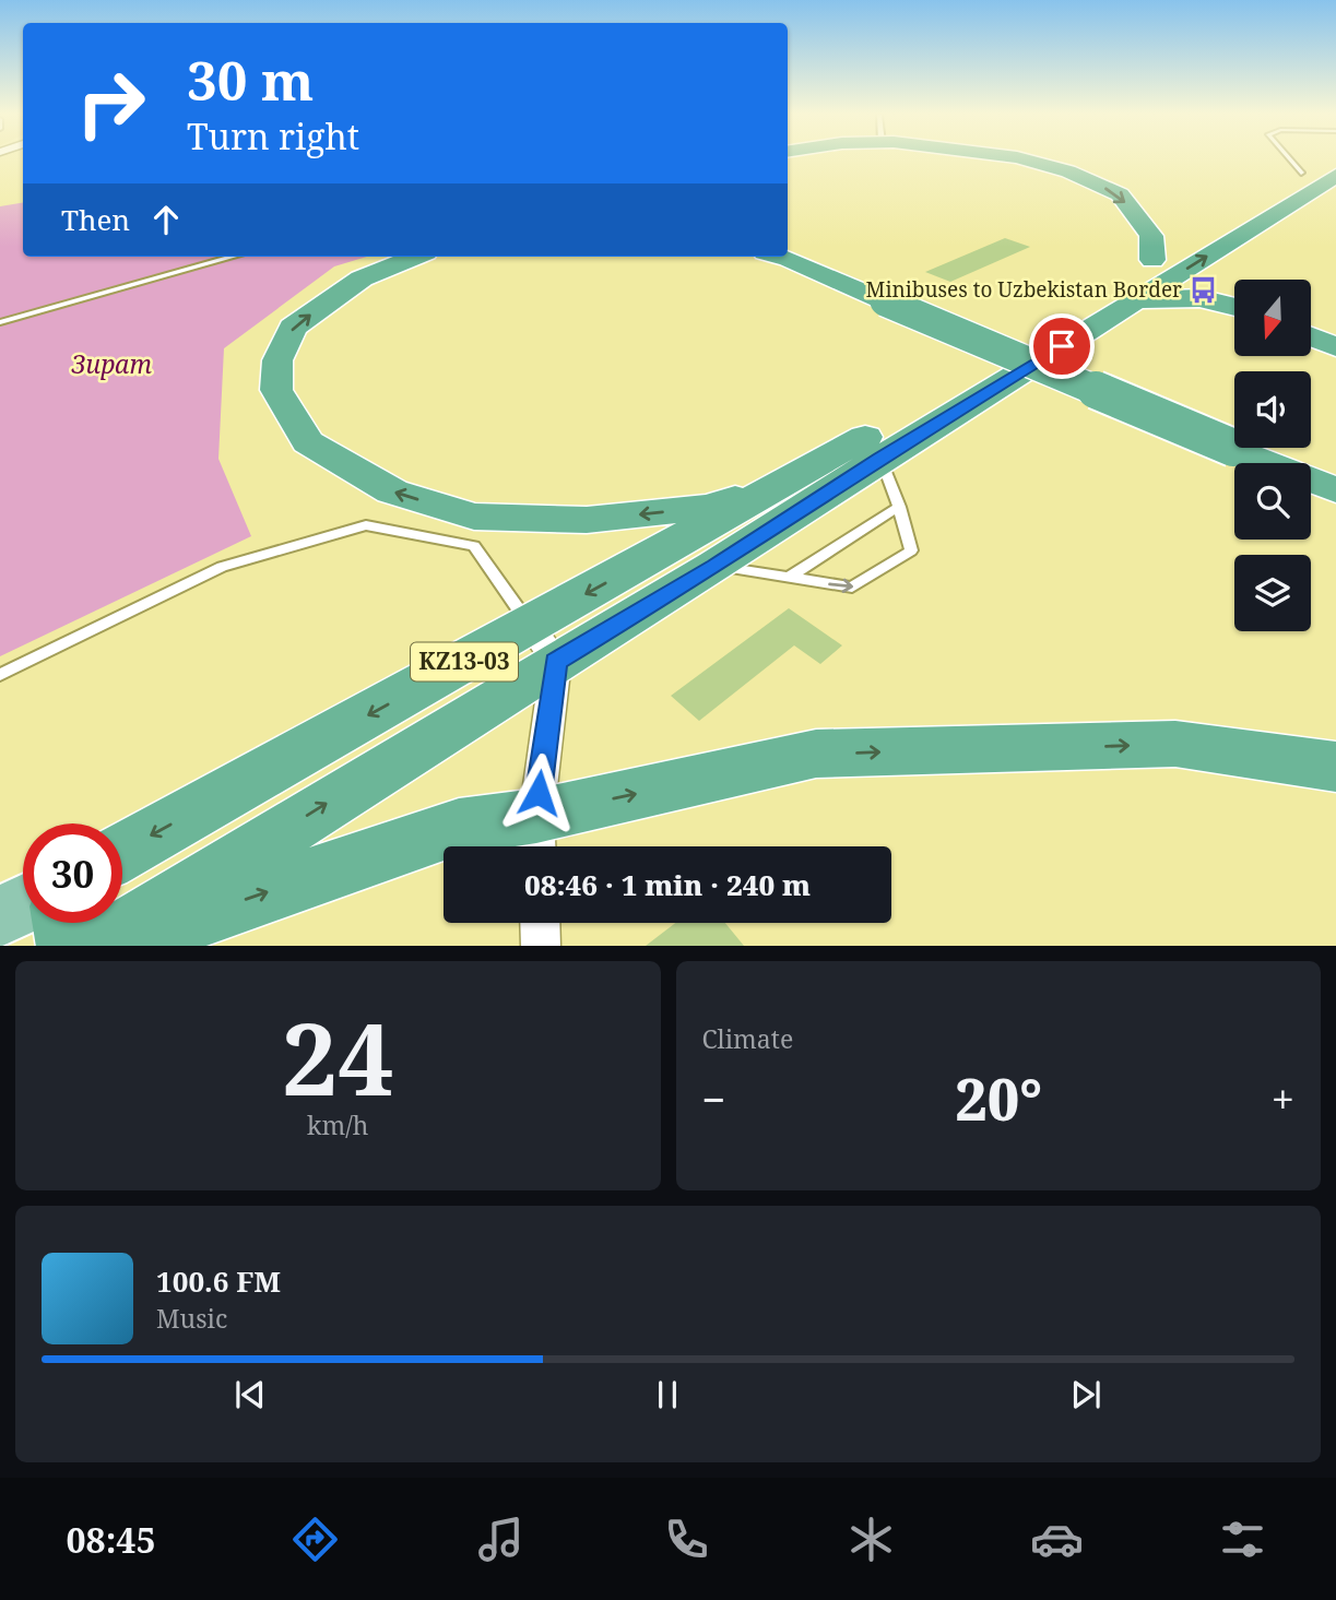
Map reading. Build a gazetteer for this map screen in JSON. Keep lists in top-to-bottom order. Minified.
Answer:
{"streets":{"highway":["KZ13-03"]},"parks":["Зират"],"places":{"bus stop":["Minibuses to Uzbekistan Border"]},"north":"bottom","page":{"turn":["30 m","Turn right"],"then":"Then","limit":"30","trip":"08:46 · 1 min · 240 m","tile":[["24","km/h"],"Climate"],"heat":["−","20°","+"],"song":["100.6 FM","Music"],"tabs":"08:45"}}
